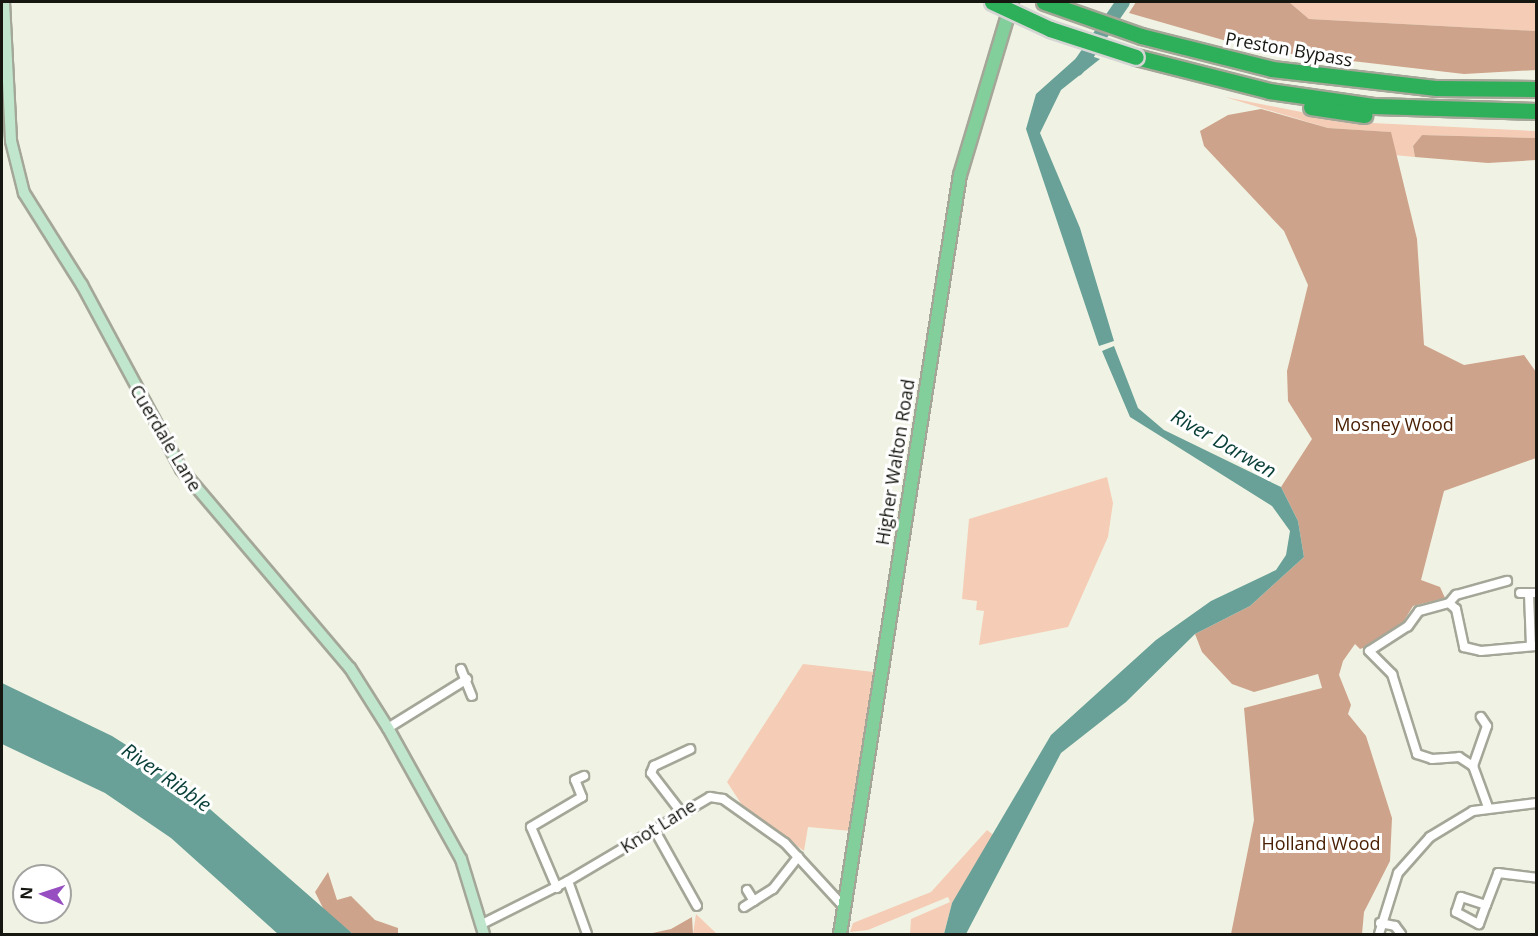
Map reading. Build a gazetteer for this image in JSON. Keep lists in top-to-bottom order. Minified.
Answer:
{"streets":{"highway":["Preston Bypass"],"main road":["Cuerdale Lane","Higher Walton Road"],"street":["Knot Lane"]},"crossings":[["Cuerdale Lane","Knot Lane"],["Higher Walton Road","Knot Lane"]],"water":["River Darwen","River Ribble"],"parks":["Mosney Wood","Holland Wood"],"north":"left"}
